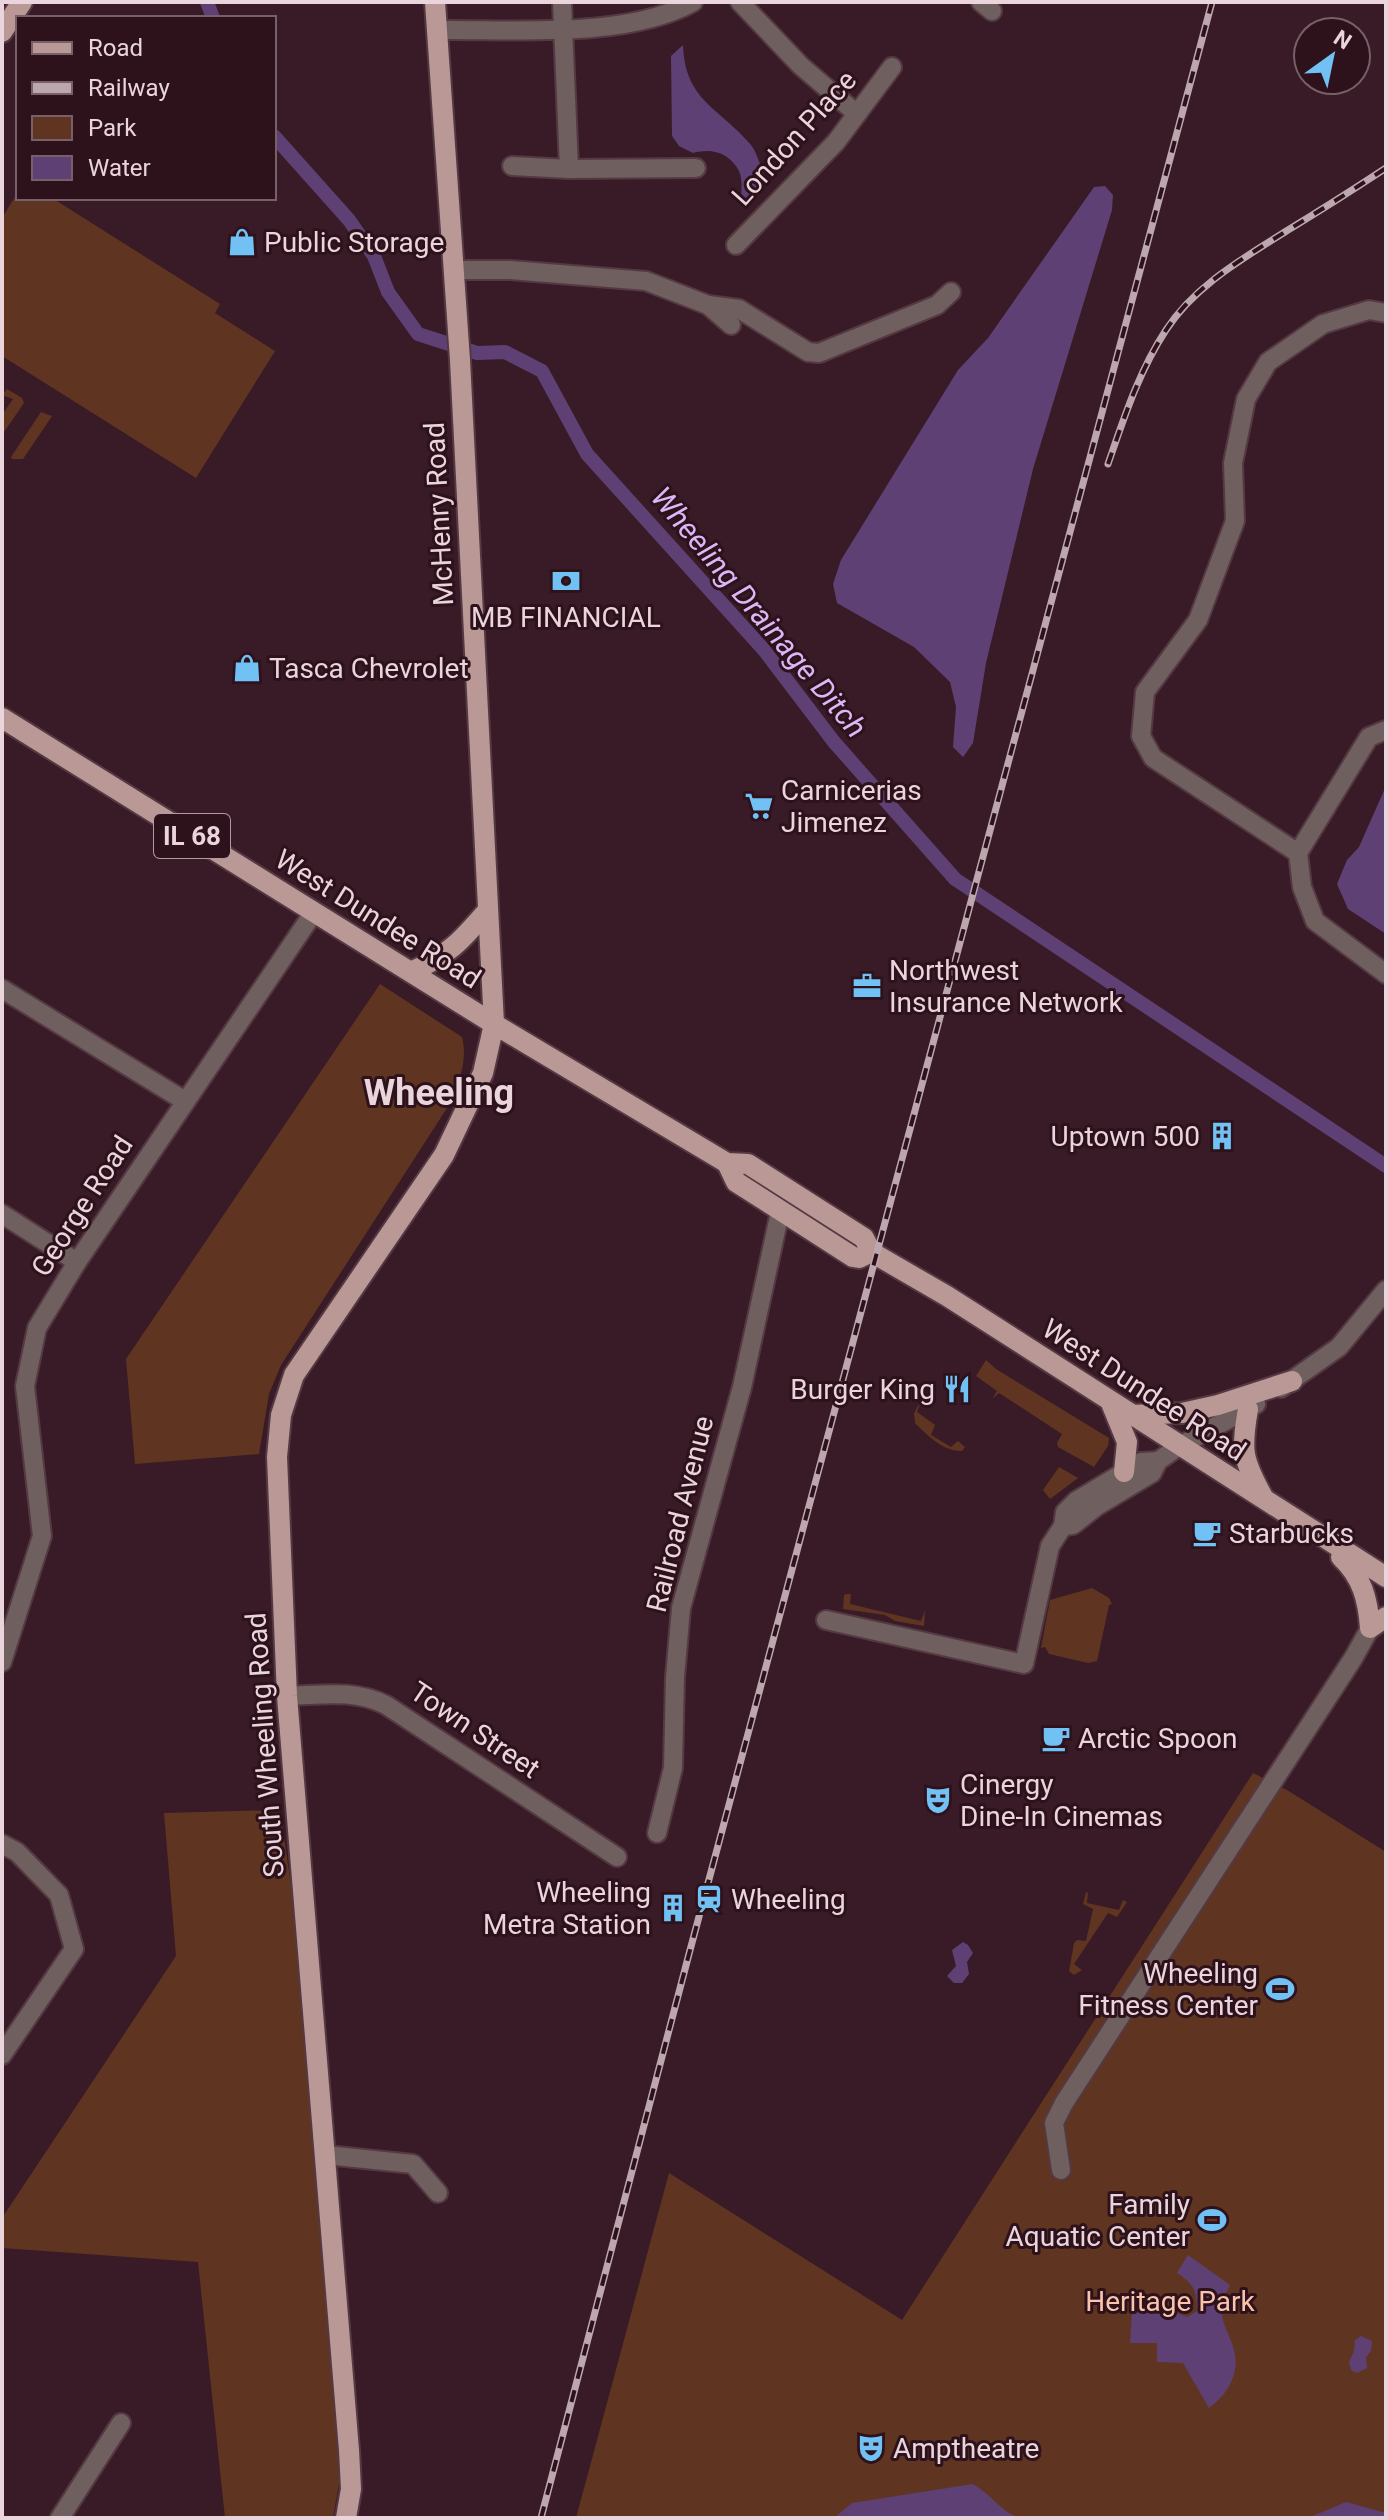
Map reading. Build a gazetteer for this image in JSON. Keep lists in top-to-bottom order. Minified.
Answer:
{"streets":{"main road":["McHenry Road","IL 68","West Dundee Road","South Wheeling Road"],"street":["London Place","George Road","Railroad Avenue","Town Street"]},"crossings":[["McHenry Road","West Dundee Road"],["McHenry Road","South Wheeling Road"],["West Dundee Road","George Road"],["West Dundee Road","Railroad Avenue"],["West Dundee Road","South Wheeling Road"],["Town Street","South Wheeling Road"]],"districts":["Wheeling"],"water":["Wheeling Drainage Ditch"],"parks":["Heritage Park"],"places":{"shop":["Public Storage","Tasca Chevrolet"],"bank":["MB FINANCIAL"],"supermarket":["Carnicerias Jimenez"],"office":["Northwest Insurance Network"],"building":["Uptown 500","Wheeling Metra Station"],"restaurant":["Burger King"],"cafe":["Starbucks","Arctic Spoon"],"theatre":["Cinergy Dine-In Cinemas","Amptheatre"],"station":["Wheeling"],"sports":["Wheeling Fitness Center","Family Aquatic Center"]},"legend":["Road","Railway","Park","Water"],"north":"top right"}
